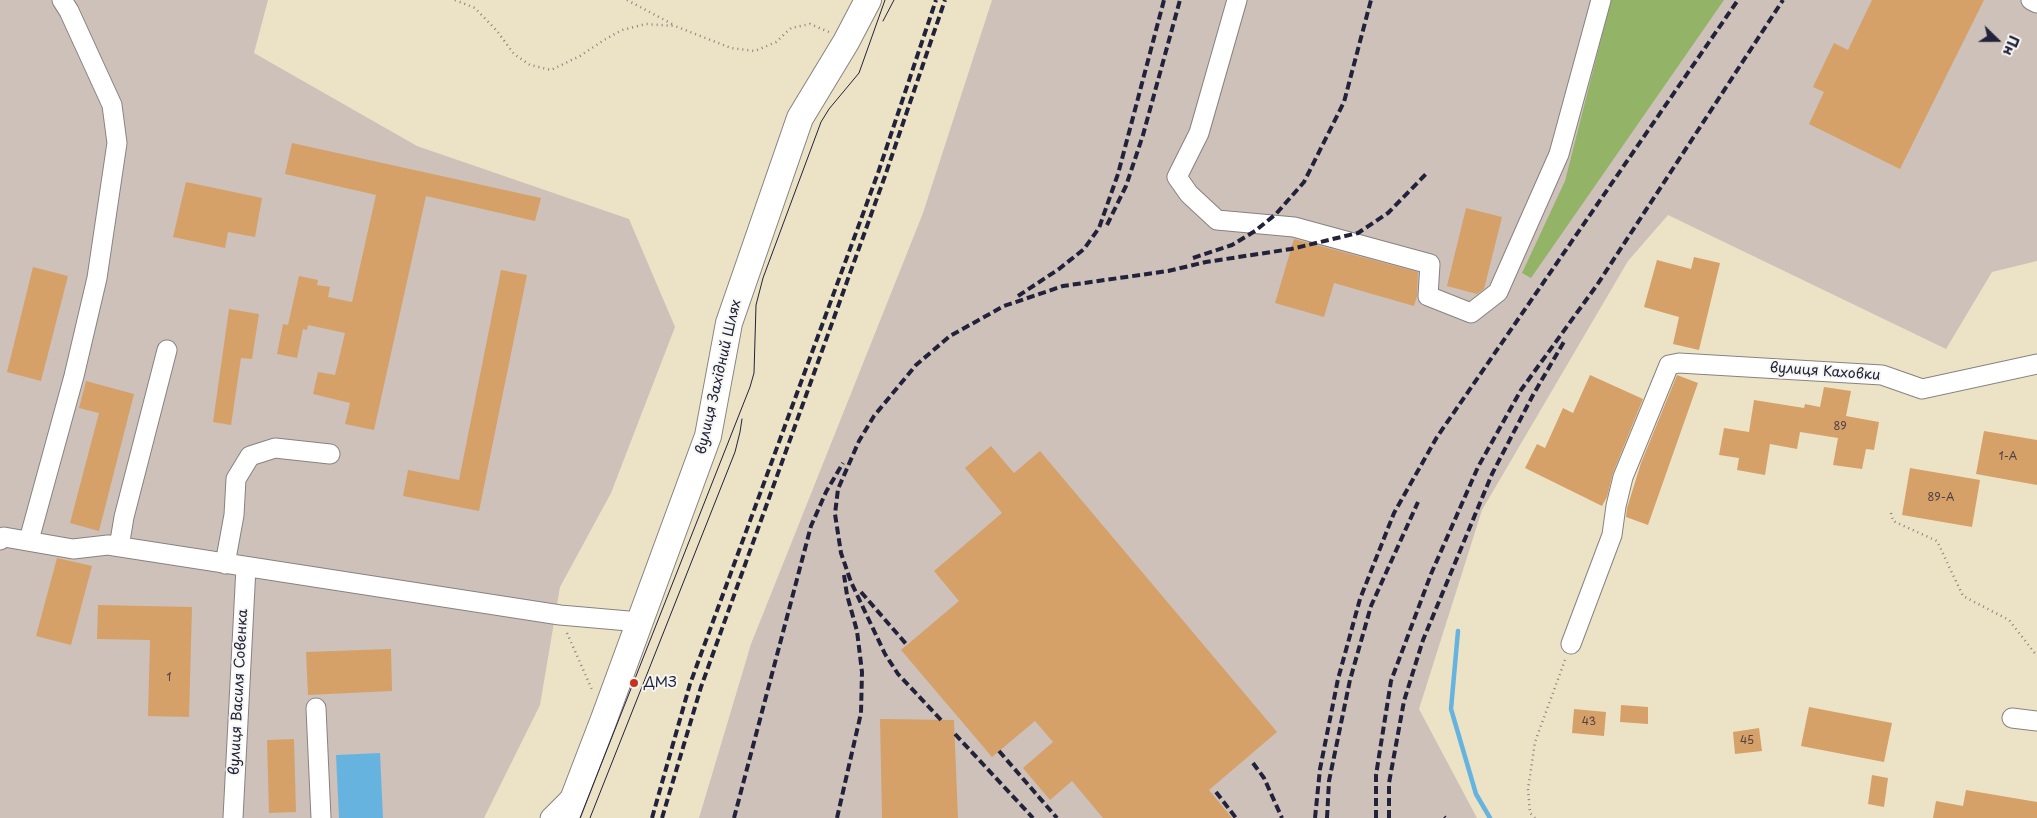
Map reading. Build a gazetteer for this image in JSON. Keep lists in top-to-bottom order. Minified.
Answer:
{"streets":{"highway":["вулиця Західний Шлях"],"street":["вулиця Каховки","вулиця Василя Совенка"]},"places":["ДМЗ"],"house_numbers":["89","1-А","89-А","1","43","45"],"north":"right"}
